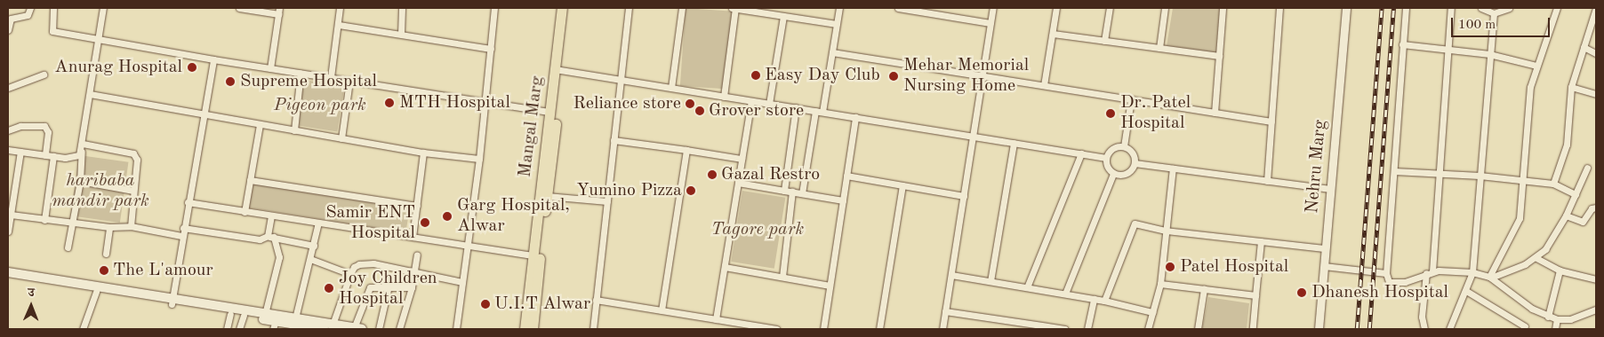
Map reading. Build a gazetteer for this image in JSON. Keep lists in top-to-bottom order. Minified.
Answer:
{"streets":{"main road":["Mangal Marg"],"street":["Nehru Marg"]},"parks":["Pigeon park","haribaba mandir park","Tagore park"],"places":["Anurag Hospital","Easy Day Club","Mehar Memorial Nursing Home","Supreme Hospital","MTH Hospital","Reliance store","Grover store","Dr. Patel Hospital","Gazal Restro","Yumino Pizza","Garg Hospital, Alwar","Samir ENT Hospital","Patel Hospital","The L'amour","Joy Children Hospital","Dhanesh Hospital","U.I.T Alwar"],"scale_bar":"100 m","north":"top"}
